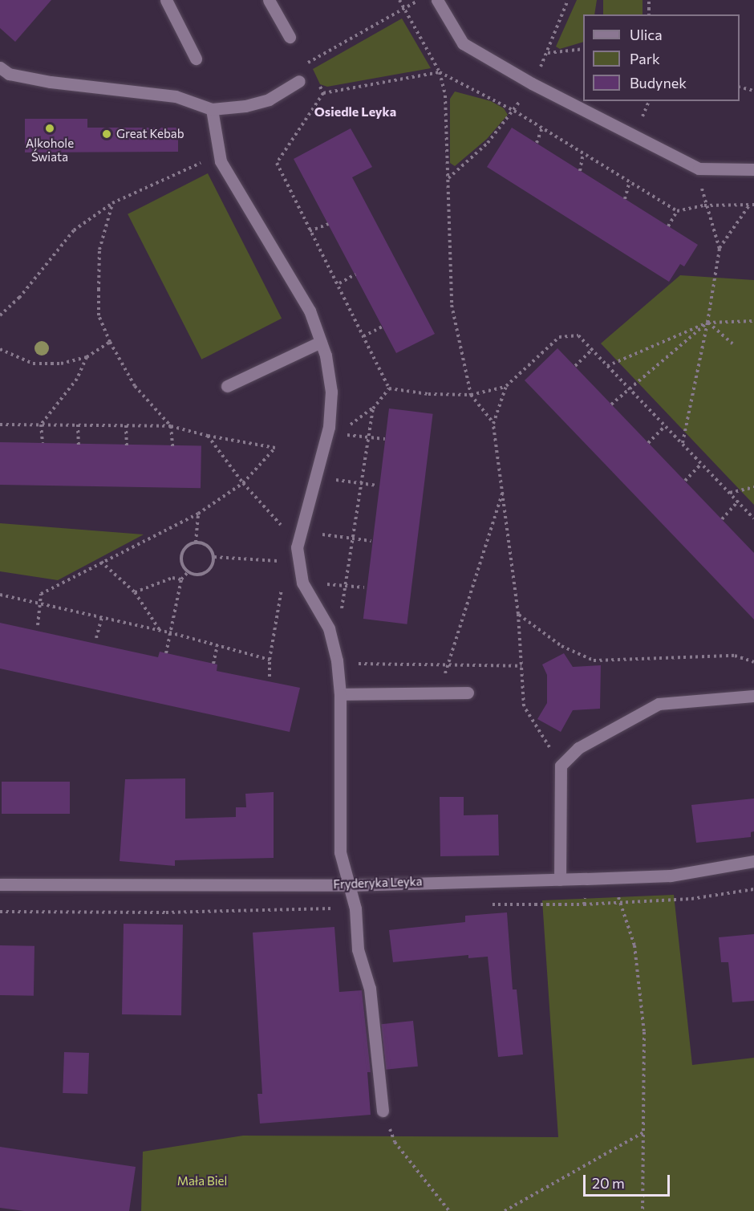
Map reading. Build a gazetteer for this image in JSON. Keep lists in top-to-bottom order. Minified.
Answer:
{"streets":{"street":["Fryderyka Leyka"]},"districts":["Osiedle Leyka"],"parks":["Mała Biel"],"places":["Alkohole Świata","Great Kebab"],"legend":["Ulica","Park","Budynek"],"scale_bar":"20 m"}
